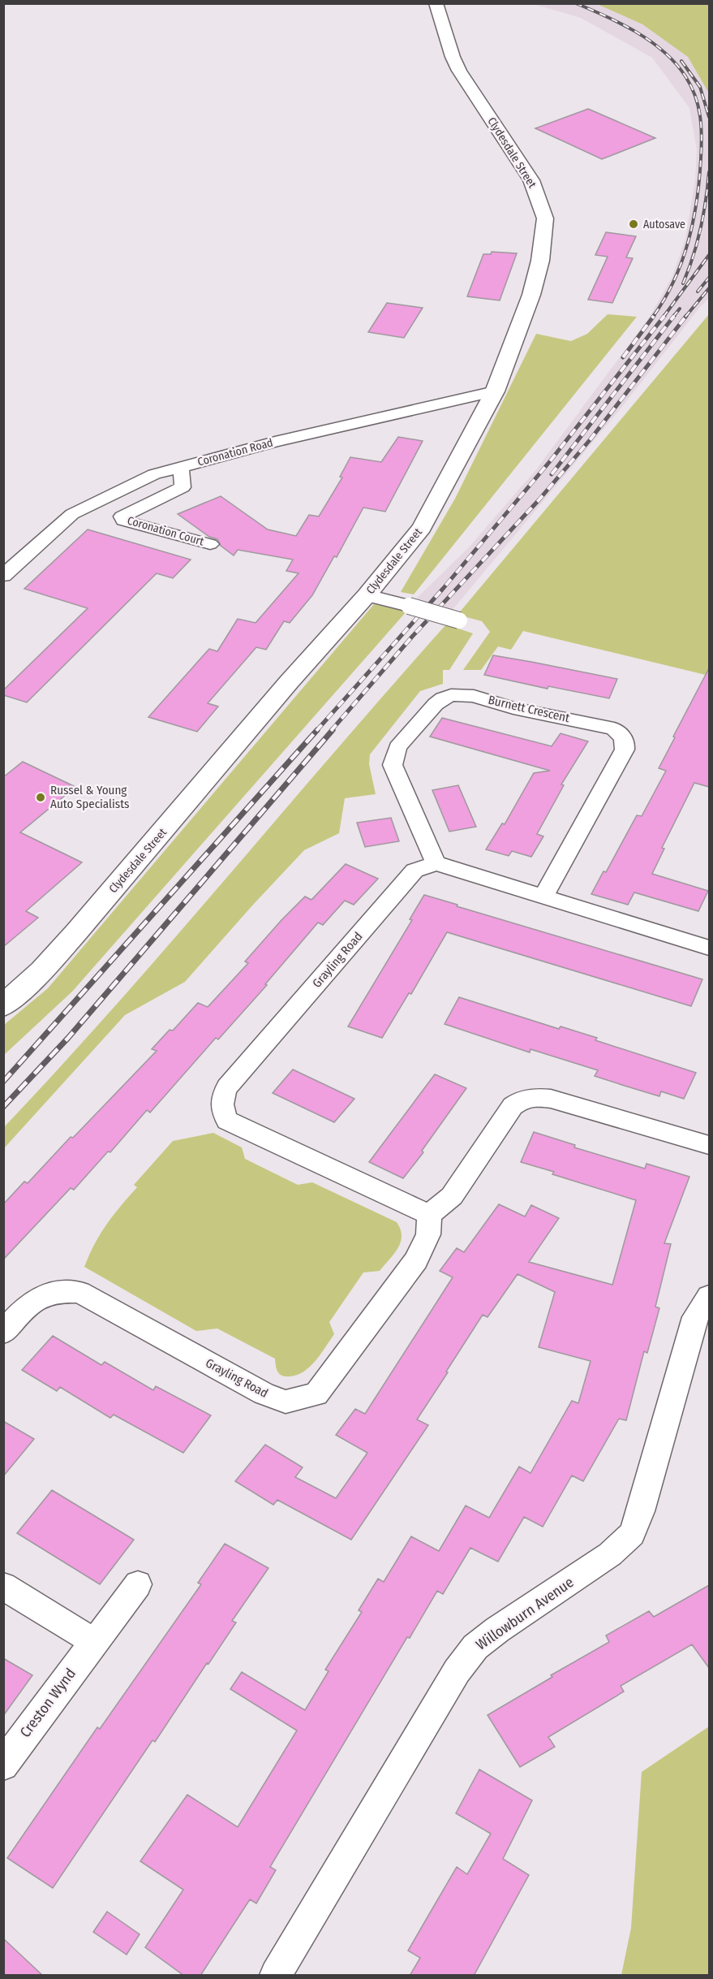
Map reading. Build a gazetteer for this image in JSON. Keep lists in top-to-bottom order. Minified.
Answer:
{"streets":{"main road":["Clydesdale Street"],"street":["Coronation Road","Coronation Court","Burnett Crescent","Grayling Road","Willowburn Avenue","Creston Wynd"]},"crossings":[["Clydesdale Street","Coronation Road"],["Coronation Road","Coronation Court"],["Burnett Crescent","Grayling Road"]],"places":["Autosave","Russel & Young Auto Specialists"]}
